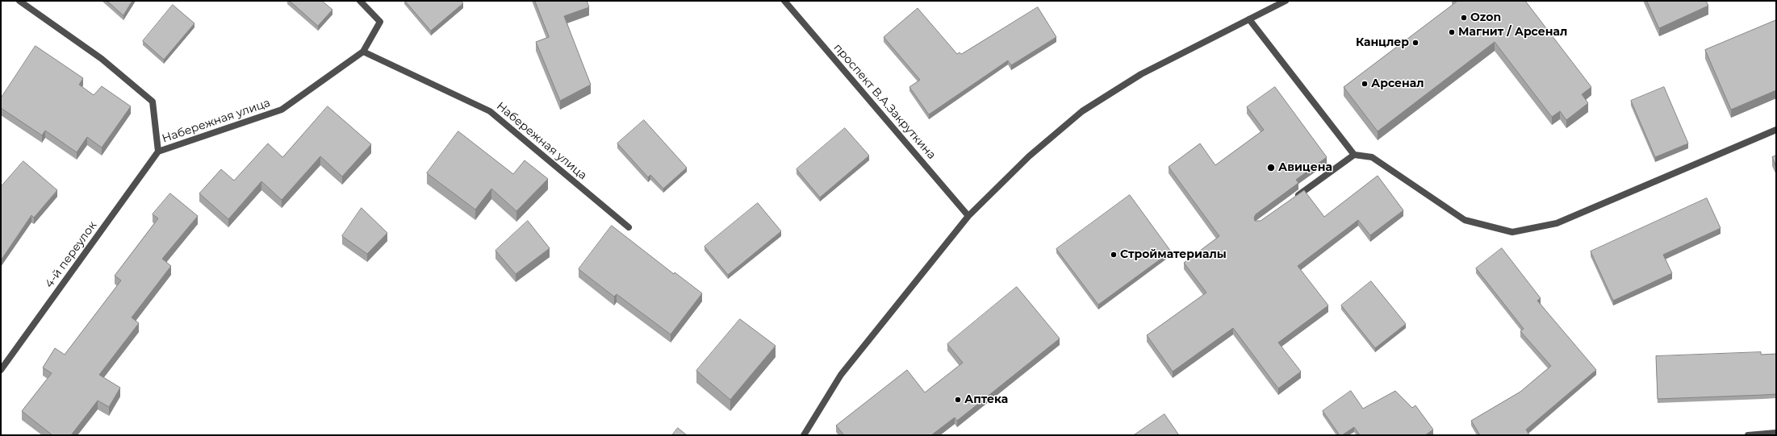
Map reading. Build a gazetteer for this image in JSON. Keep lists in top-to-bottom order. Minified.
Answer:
{"streets":{"street":["проспект В.А.Закруткина","Набережная улица","4-й переулок"]},"crossings":[["Набережная улица","4-й переулок"]],"places":["Ozon","Магнит / Арсенал","Канцлер","Арсенал","Авицена","Стройматериалы","Аптека"]}
